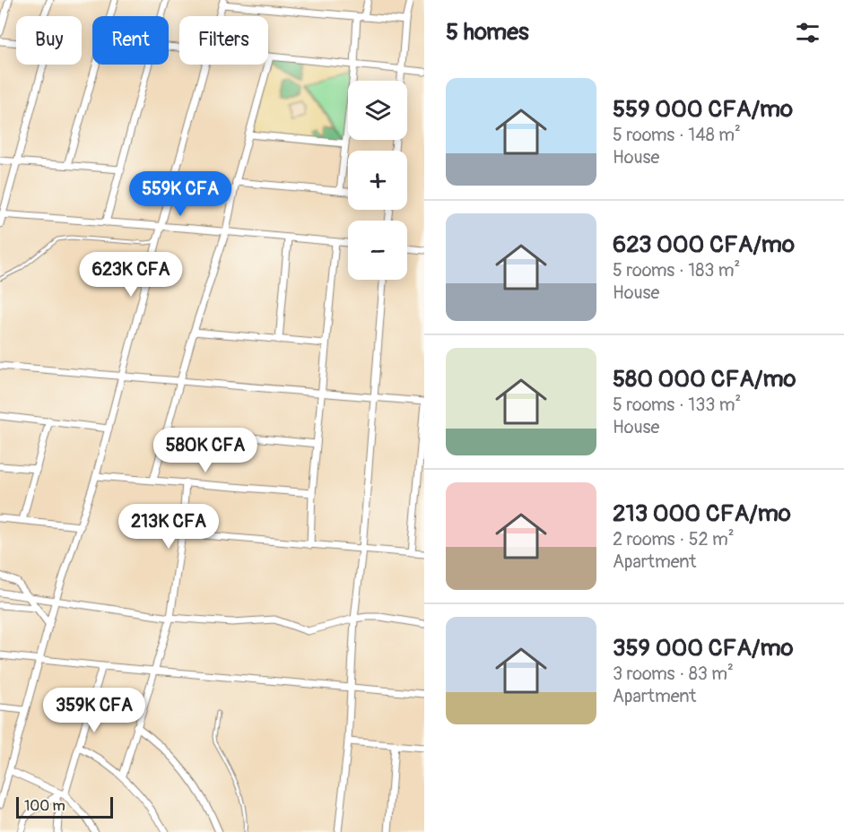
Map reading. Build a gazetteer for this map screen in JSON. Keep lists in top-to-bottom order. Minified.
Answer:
{"scale_bar":"100 m","page":{"heading":"5 homes","chip":["Buy","Rent","Filters"],"list":[{"name":"559 000 CFA/mo","note":"5 rooms · 148 m² · House"},{"name":"623 000 CFA/mo","note":"5 rooms · 183 m² · House"},{"name":"580 000 CFA/mo","note":"5 rooms · 133 m² · House"},{"name":"213 000 CFA/mo","note":"2 rooms · 52 m² · Apartment"},{"name":"359 000 CFA/mo","note":"3 rooms · 83 m² · Apartment"}],"map_buttons":["+","−"],"price":["559K CFA","623K CFA","580K CFA","213K CFA","359K CFA"],"scale":"100 m"}}
